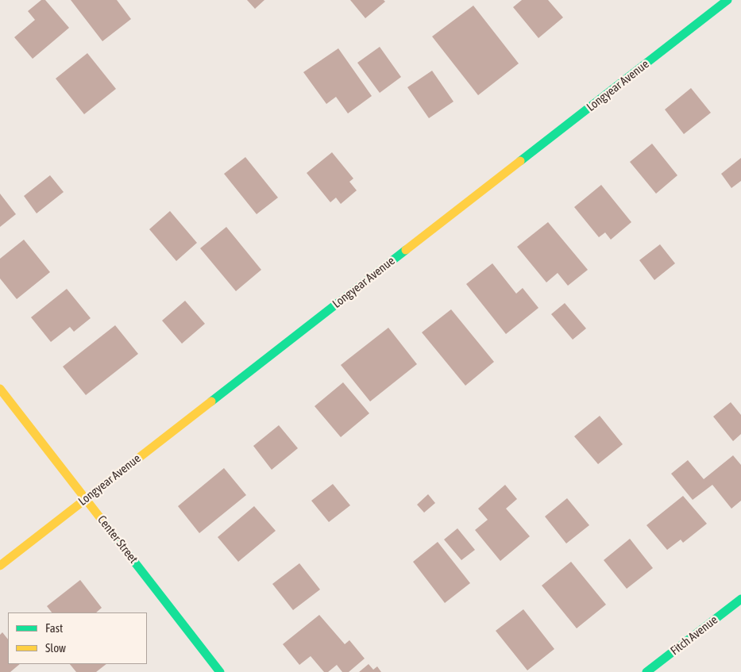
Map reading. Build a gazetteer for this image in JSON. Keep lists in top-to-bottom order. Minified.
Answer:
{"streets":{"street":["Longyear Avenue","Center Street","Fitch Avenue"]},"crossings":[["Longyear Avenue","Center Street"]],"legend":["Fast","Slow"]}
